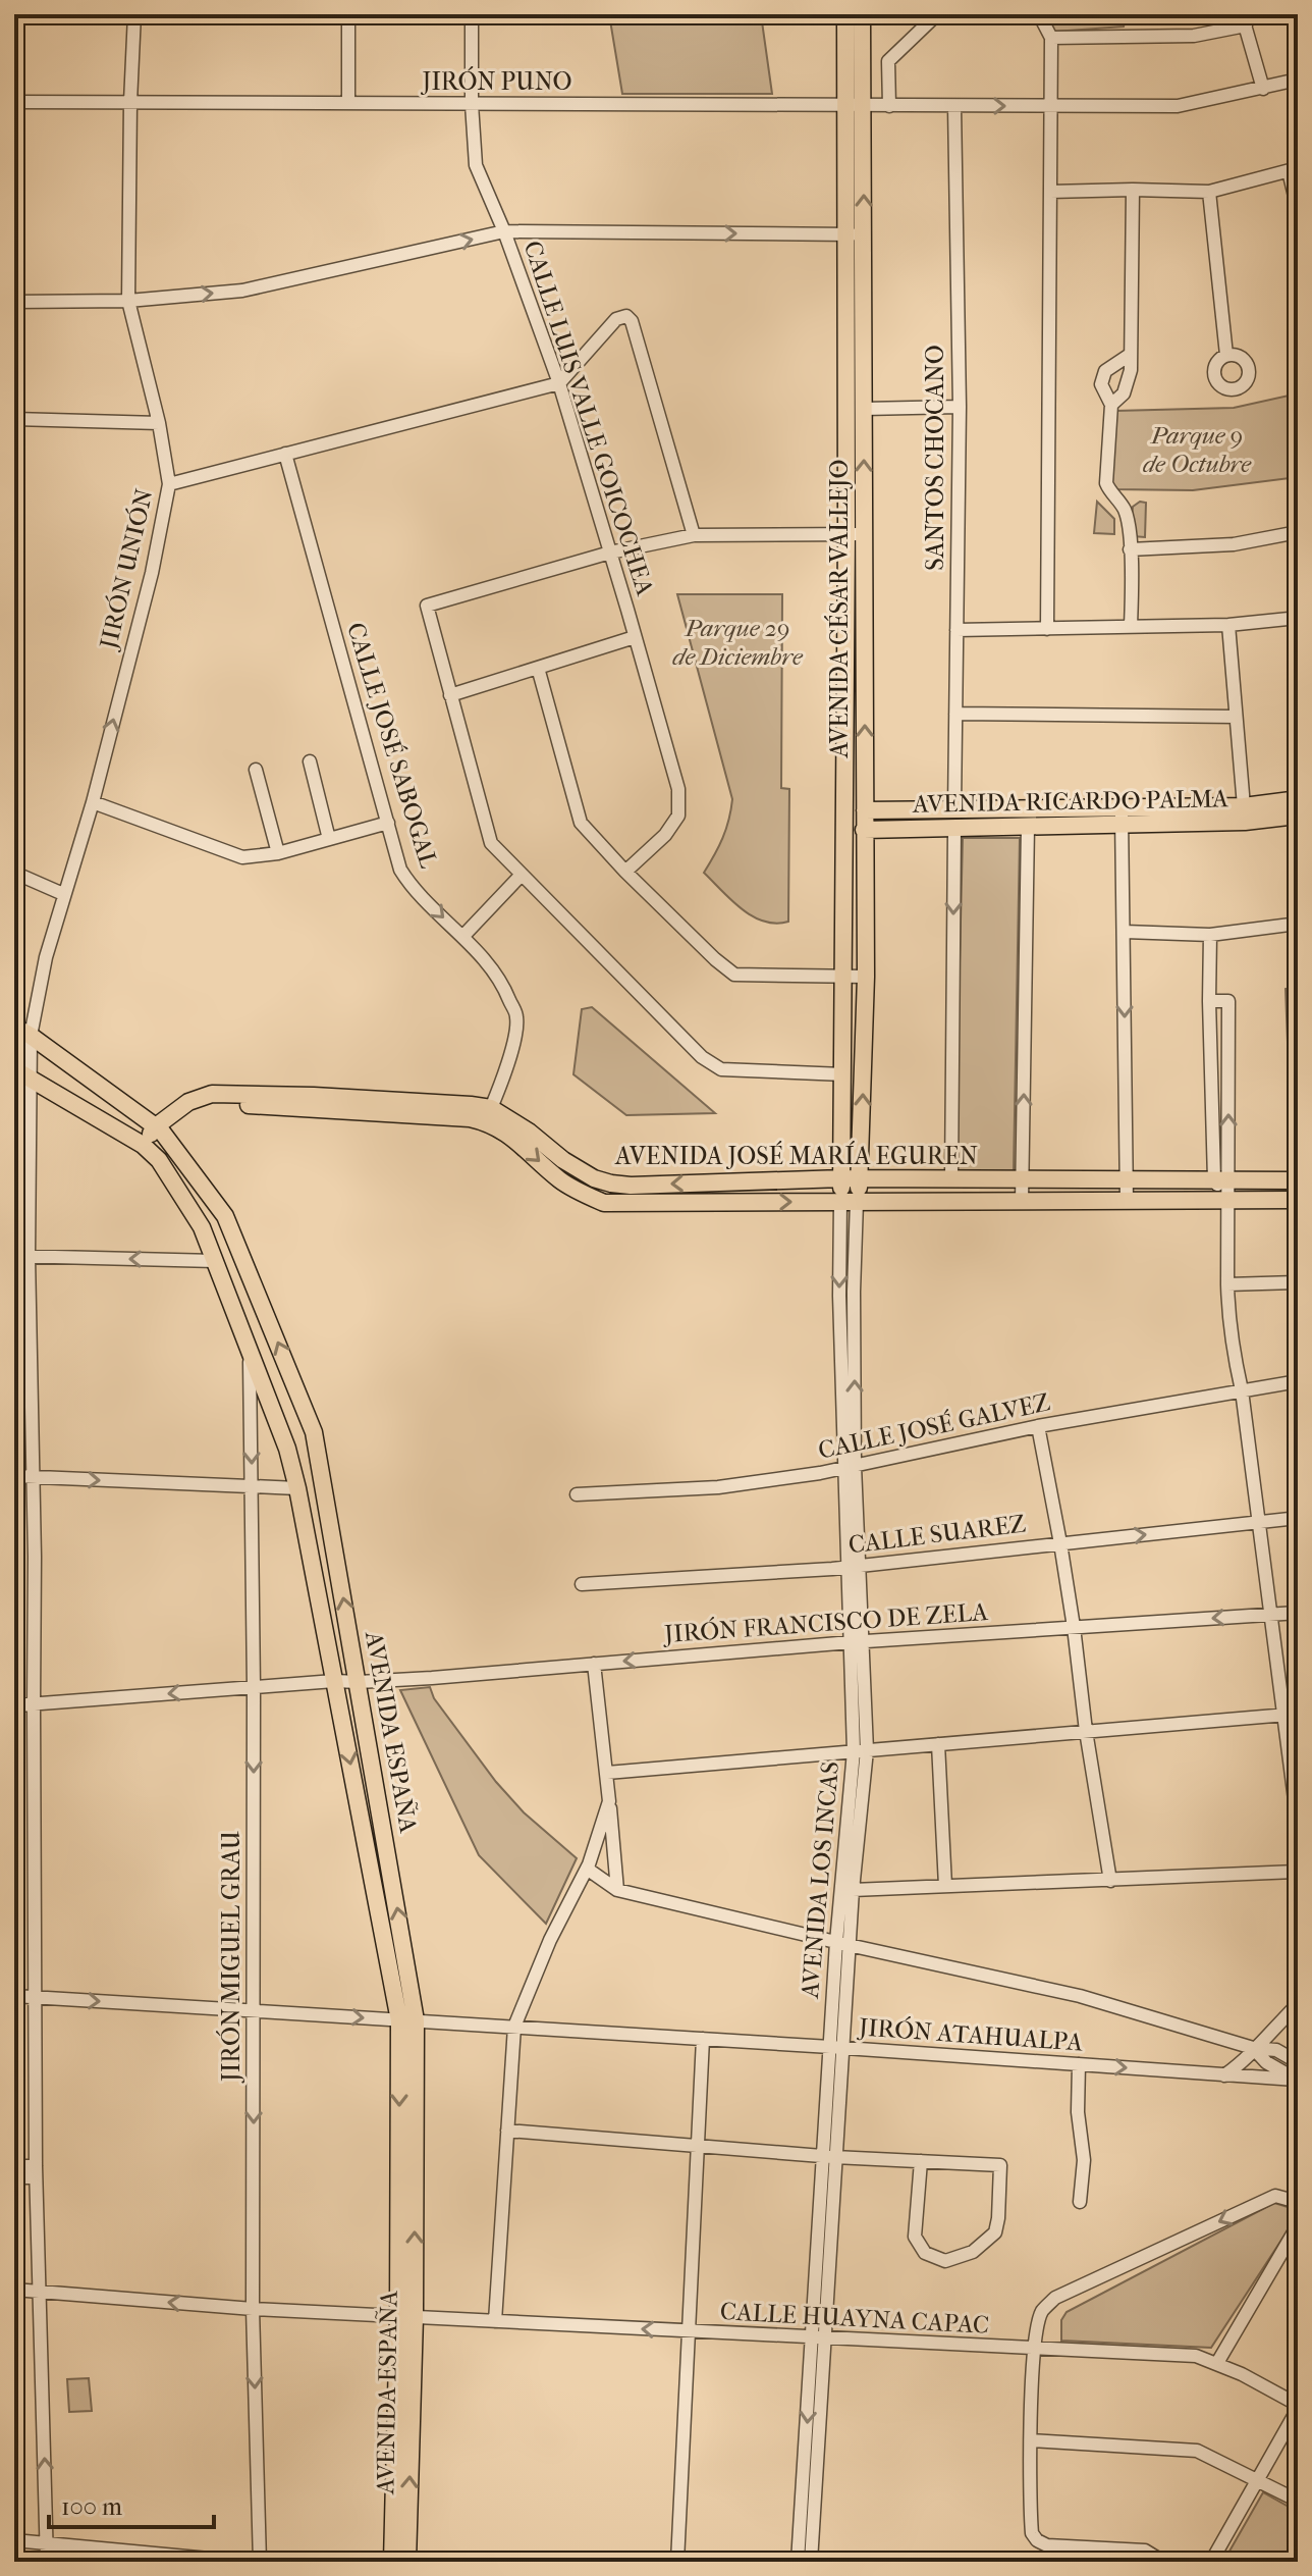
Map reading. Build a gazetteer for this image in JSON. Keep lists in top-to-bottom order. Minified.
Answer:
{"streets":{"main road":["AVENIDA CÉSAR VALLEJO","AVENIDA RICARDO PALMA","AVENIDA JOSÉ MARÍA EGUREN","AVENIDA ESPAÑA"],"street":["JIRÓN PUNO","CALLE LUIS VALLE GOICOCHEA","SANTOS CHOCANO","JIRÓN UNIÓN","CALLE JOSÉ SABOGAL","CALLE JOSÉ GALVEZ","CALLE SUAREZ","JIRÓN FRANCISCO DE ZELA","AVENIDA LOS INCAS","JIRÓN MIGUEL GRAU","JIRÓN ATAHUALPA","CALLE HUAYNA CAPAC"]},"crossings":[["JIRÓN PUNO","CALLE LUIS VALLE GOICOCHEA"],["JIRÓN PUNO","SANTOS CHOCANO"],["JIRÓN PUNO","JIRÓN UNIÓN"],["JIRÓN PUNO","AVENIDA CÉSAR VALLEJO"],["SANTOS CHOCANO","AVENIDA RICARDO PALMA"],["JIRÓN UNIÓN","JIRÓN FRANCISCO DE ZELA"],["JIRÓN UNIÓN","AVENIDA ESPAÑA"],["JIRÓN UNIÓN","JIRÓN ATAHUALPA"],["JIRÓN UNIÓN","CALLE HUAYNA CAPAC"],["AVENIDA CÉSAR VALLEJO","AVENIDA RICARDO PALMA"],["AVENIDA CÉSAR VALLEJO","AVENIDA JOSÉ MARÍA EGUREN"],["AVENIDA CÉSAR VALLEJO","AVENIDA LOS INCAS"],["CALLE JOSÉ SABOGAL","AVENIDA JOSÉ MARÍA EGUREN"],["AVENIDA JOSÉ MARÍA EGUREN","AVENIDA ESPAÑA"],["AVENIDA JOSÉ MARÍA EGUREN","AVENIDA LOS INCAS"],["CALLE JOSÉ GALVEZ","AVENIDA LOS INCAS"],["CALLE SUAREZ","AVENIDA LOS INCAS"],["JIRÓN FRANCISCO DE ZELA","AVENIDA ESPAÑA"],["JIRÓN FRANCISCO DE ZELA","AVENIDA LOS INCAS"],["JIRÓN FRANCISCO DE ZELA","JIRÓN MIGUEL GRAU"],["AVENIDA ESPAÑA","JIRÓN MIGUEL GRAU"],["AVENIDA ESPAÑA","JIRÓN ATAHUALPA"],["AVENIDA ESPAÑA","CALLE HUAYNA CAPAC"],["AVENIDA LOS INCAS","JIRÓN ATAHUALPA"],["AVENIDA LOS INCAS","CALLE HUAYNA CAPAC"],["JIRÓN MIGUEL GRAU","JIRÓN ATAHUALPA"],["JIRÓN MIGUEL GRAU","CALLE HUAYNA CAPAC"]],"one_way":["JIRÓN MIGUEL GRAU","JIRÓN ATAHUALPA"],"parks":["Parque 9 de Octubre","Parque 29 de Diciembre"],"scale_bar":"100 m"}
